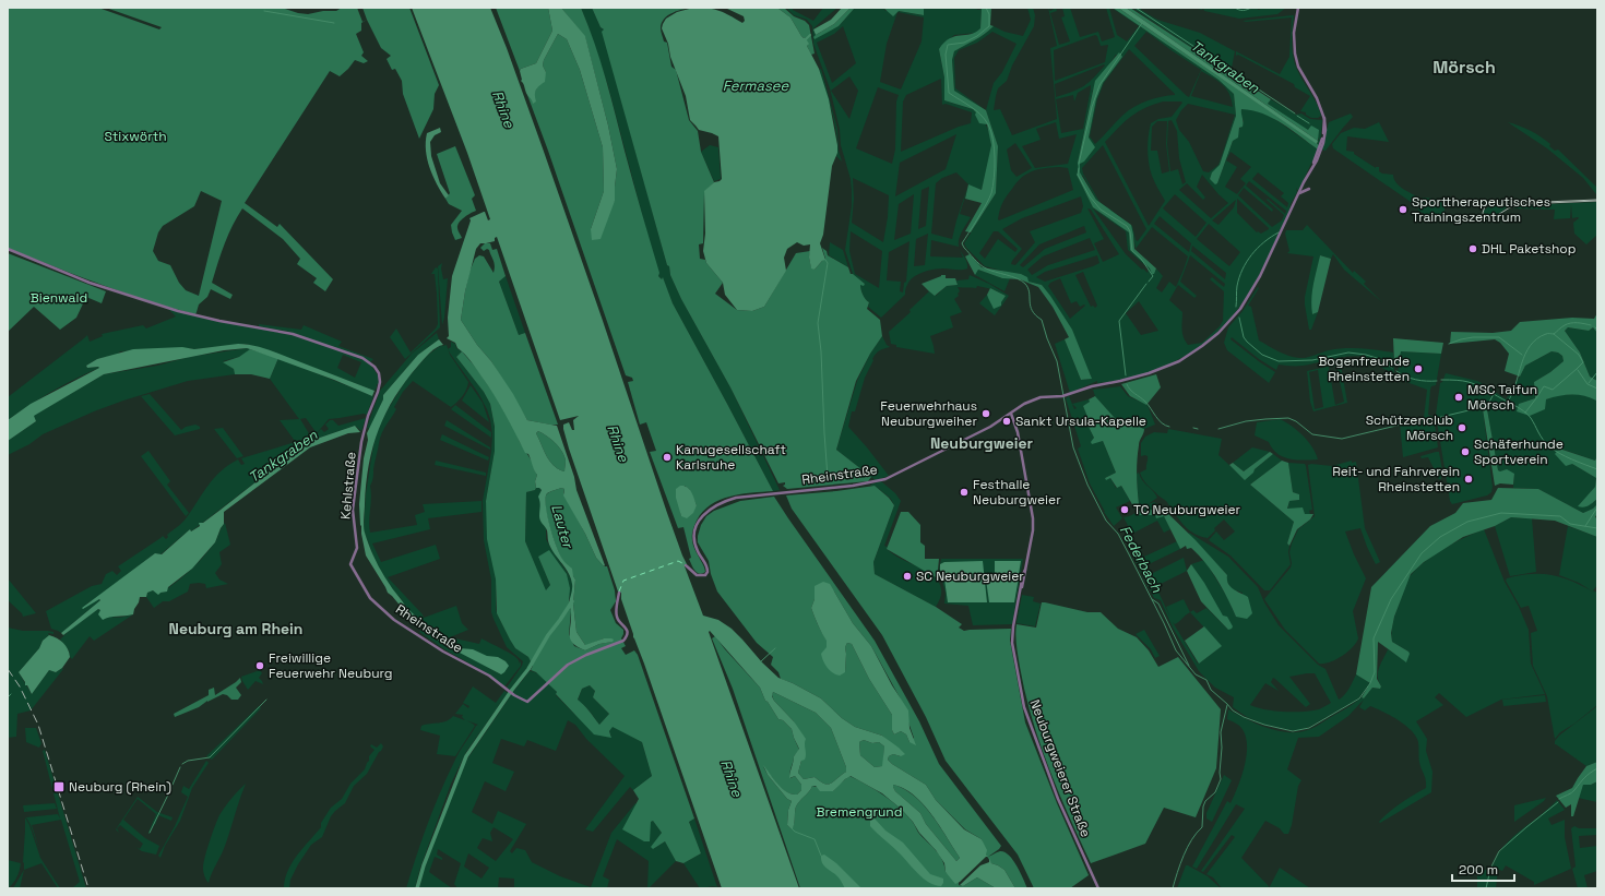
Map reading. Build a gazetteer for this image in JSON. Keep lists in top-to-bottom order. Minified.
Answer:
{"streets":{"main road":["Rheinstraße","Kehlstraße","Neuburgweierer Straße"]},"crossings":[["Rheinstraße","Kehlstraße"],["Rheinstraße","Neuburgweierer Straße"]],"districts":["Mörsch","Neuburgweier","Neuburg am Rhein"],"water":["Tankgraben","Fermasee","Rhine","Lauter","Federbach"],"parks":["Stixwörth","Bienwald","Bremengrund"],"places":{"other":["Sporttherapeutisches Trainingszentrum","DHL Paketshop","Bogenfreunde Rheinstetten","MSC Taifun Mörsch","Feuerwehrhaus Neuburgweiher","Sankt Ursula-Kapelle","Schützenclub Mörsch","Schäferhunde Sportverein","Kanugesellschaft Karlsruhe","Reit- und Fahrverein Rheinstetten","Festhalle Neuburgweier","TC Neuburgweier","SC Neuburgweier","Freiwillige Feuerwehr Neuburg"],"transit":["Neuburg (Rhein)"]},"scale_bar":"200 m"}
